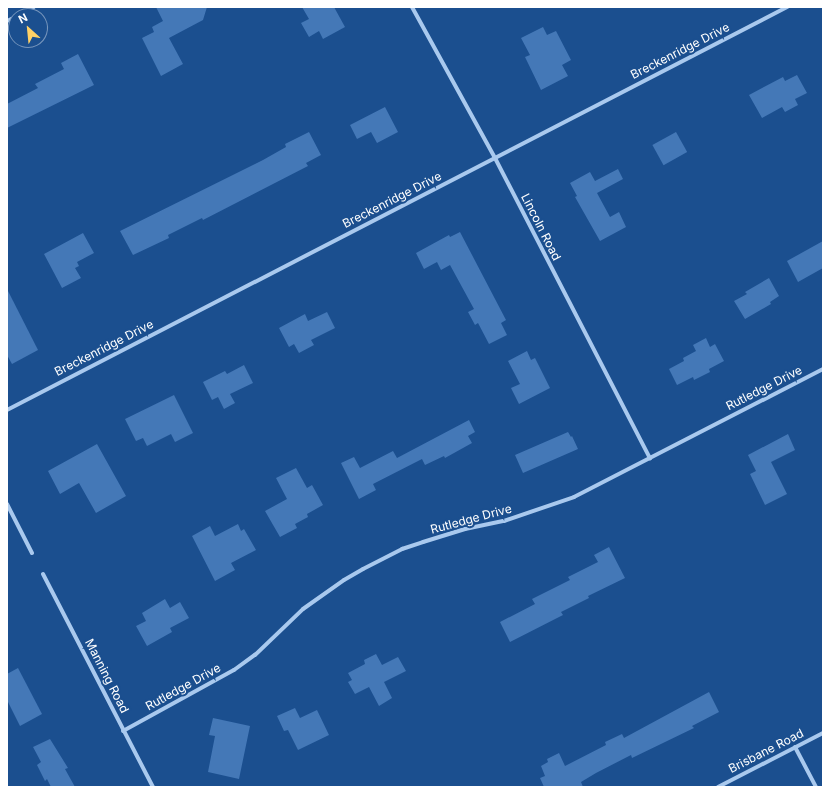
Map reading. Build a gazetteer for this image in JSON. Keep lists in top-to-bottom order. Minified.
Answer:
{"streets":{"street":["Breckenridge Drive","Lincoln Road","Rutledge Drive","Manning Road","Brisbane Road"]},"crossings":[["Breckenridge Drive","Lincoln Road"],["Lincoln Road","Rutledge Drive"],["Rutledge Drive","Manning Road"]],"north":"top left"}
